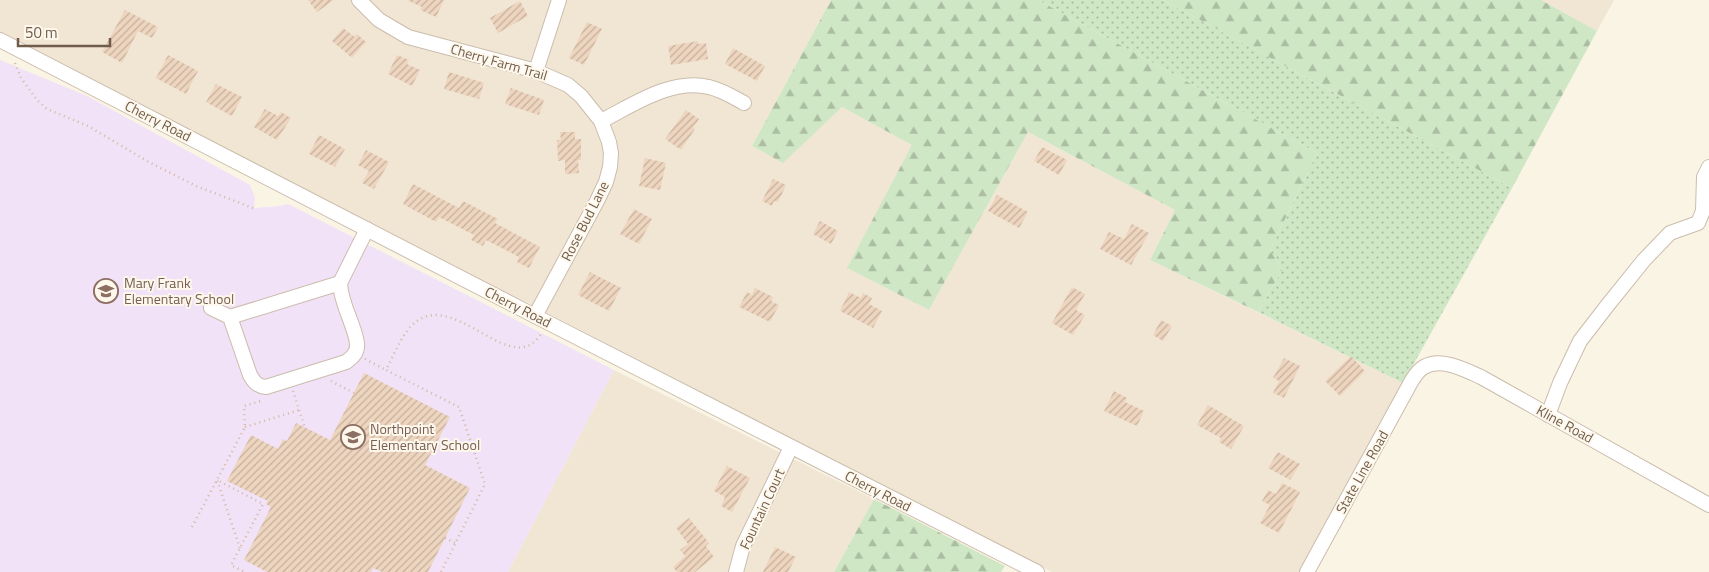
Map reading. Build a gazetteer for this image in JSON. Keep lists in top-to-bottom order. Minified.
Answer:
{"streets":{"street":["Cherry Farm Trail","Cherry Road","Rose Bud Lane","Kline Road","State Line Road","Fountain Court"]},"crossings":[["Cherry Farm Trail","Rose Bud Lane"],["Cherry Road","Rose Bud Lane"],["Cherry Road","Fountain Court"],["Kline Road","State Line Road"]],"places":{"school or university":["Mary Frank Elementary School","Northpoint Elementary School"]},"scale_bar":"50 m"}
